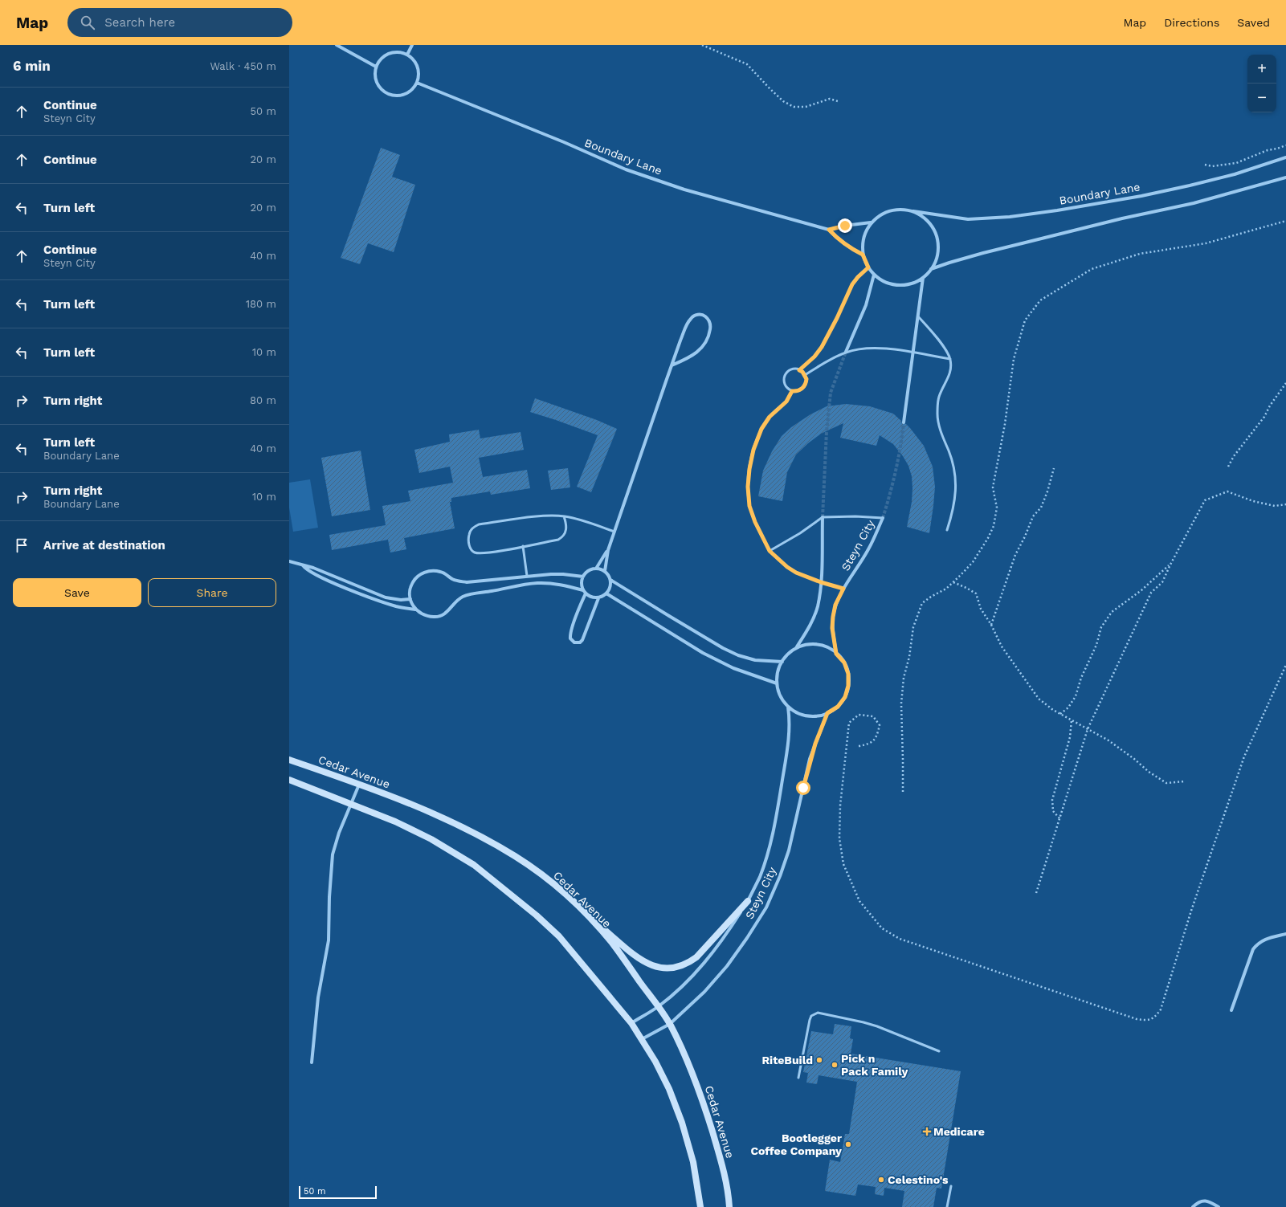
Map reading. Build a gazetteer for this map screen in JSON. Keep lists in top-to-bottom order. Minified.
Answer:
{"streets":{"main road":["Cedar Avenue"],"street":["Boundary Lane","Steyn City"]},"crossings":[["Steyn City","Cedar Avenue"]],"places":{"other":["RiteBuild","Pick n Pack Family","Bootlegger Coffee Company","Celestino's"],"health":["Medicare"]},"scale_bar":"50 m","page":{"header":"Map","search":"Search here","nav":["Map","Directions","Saved"],"heading":["6 min","Walk · 450 m"],"map_buttons":["+","−"],"list":[["Continue","Steyn City","50 m"],["Continue","20 m"],["Turn left","20 m"],["Continue","Steyn City","40 m"],["Turn left","180 m"],["Turn left","10 m"],["Turn right","80 m"],["Turn left","Boundary Lane","40 m"],["Turn right","Boundary Lane","10 m"],"Arrive at destination"],"buttons":["Save","Share"],"scale":"50 m"}}
